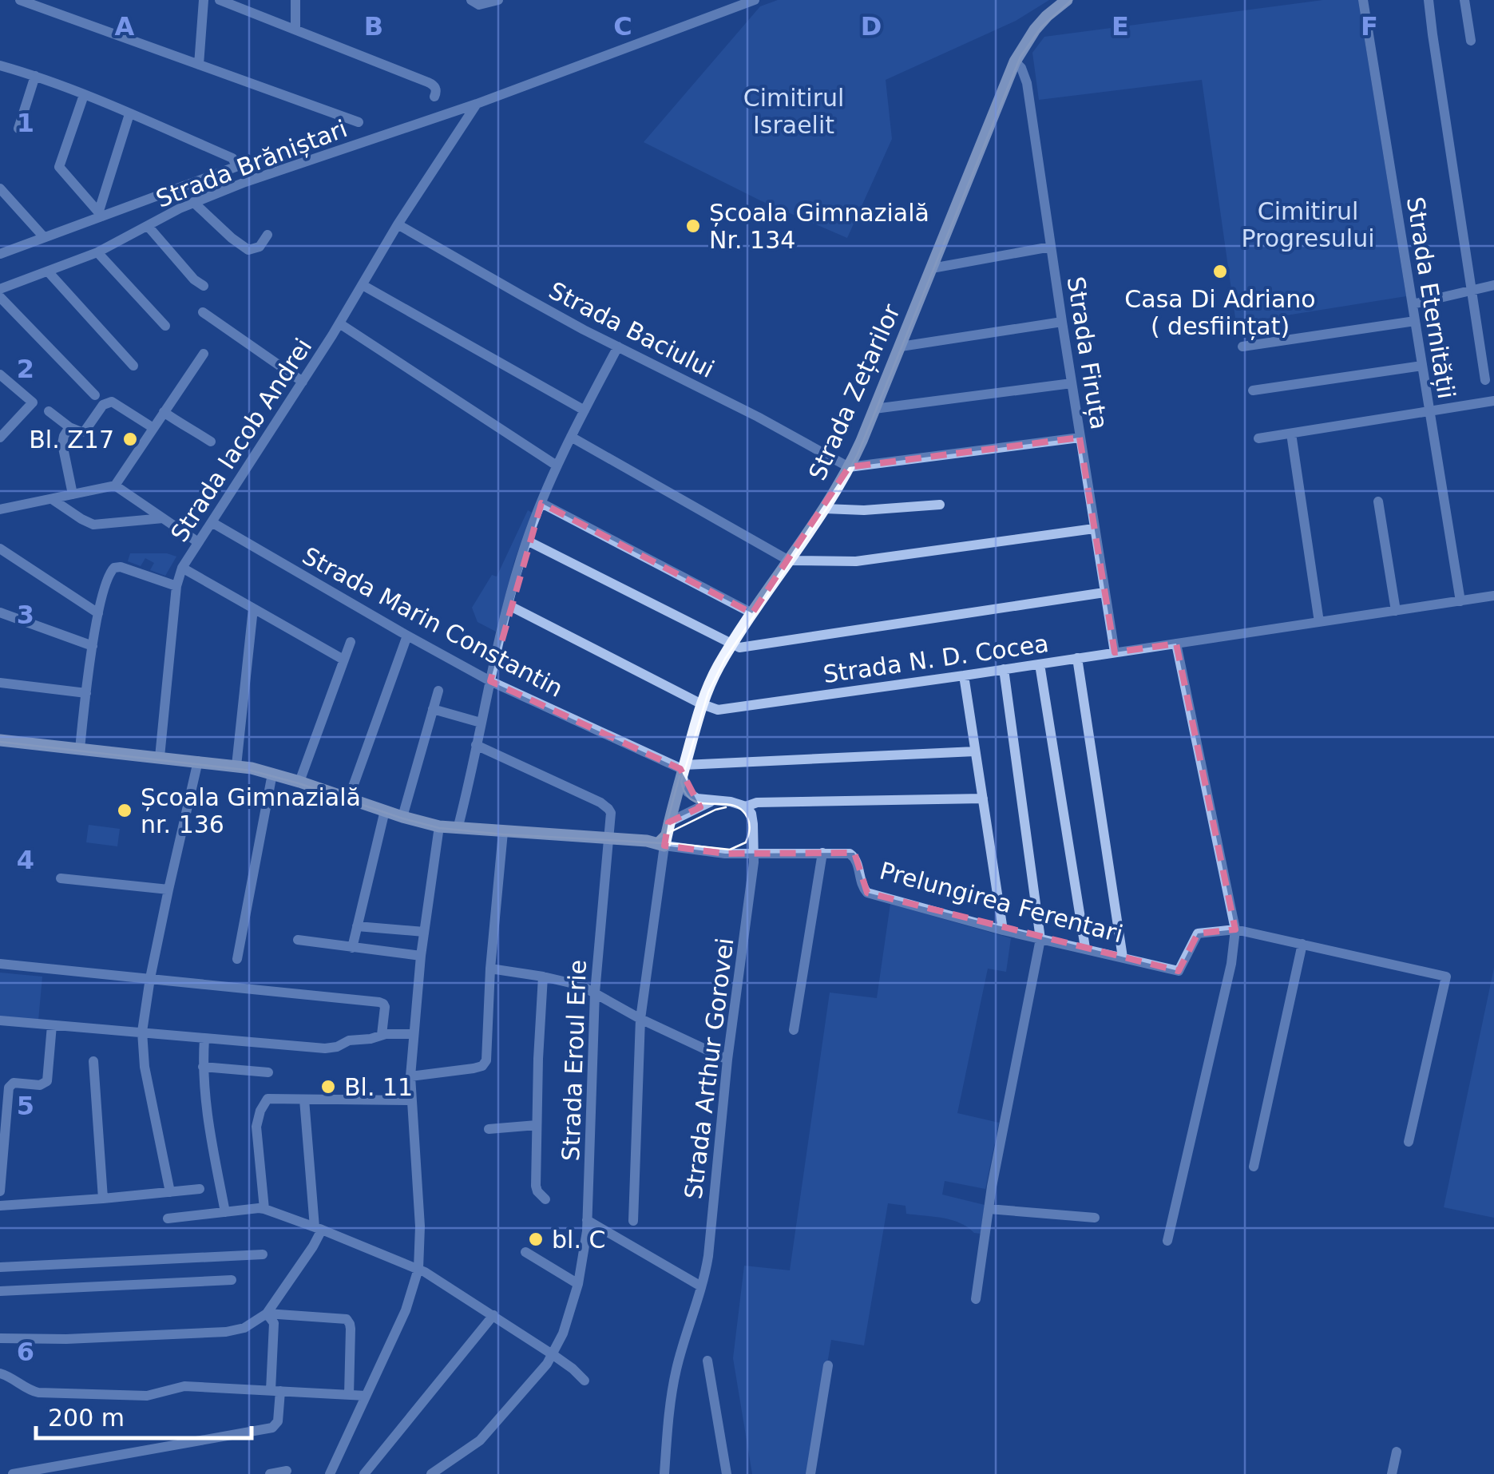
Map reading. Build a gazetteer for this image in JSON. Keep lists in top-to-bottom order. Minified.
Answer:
{"streets":{"main road":["Strada Zețarilor","Prelungirea Ferentari"],"street":["Strada Brăniștari","Strada Eternității","Strada Baciului","Strada Firuța","Strada Iacob Andrei","Strada Marin Constantin","Strada N. D. Cocea","Strada Eroul Erie","Strada Arthur Gorovei"]},"crossings":[["Strada Brăniștari","Strada Iacob Andrei"],["Strada Eternității","Strada N. D. Cocea"],["Strada Baciului","Strada Zețarilor"],["Strada Baciului","Strada Iacob Andrei"],["Strada Firuța","Strada Zețarilor"],["Strada Firuța","Strada N. D. Cocea"],["Strada Zețarilor","Strada Marin Constantin"],["Strada Zețarilor","Strada N. D. Cocea"],["Strada Zețarilor","Prelungirea Ferentari"],["Strada Iacob Andrei","Strada Marin Constantin"],["Strada Iacob Andrei","Prelungirea Ferentari"],["Prelungirea Ferentari","Strada Eroul Erie"],["Prelungirea Ferentari","Strada Arthur Gorovei"]],"parks":["Cimitirul Israelit","Cimitirul Progresului"],"places":["Școala Gimnazială Nr. 134","Casa Di Adriano ( desființat)","Bl. Z17","Școala Gimnazială nr. 136","Bl. 11","bl. C"],"scale_bar":"200 m","grid":{"columns":["A","B","C","D","E","F"],"rows":["1","2","3","4","5","6"]}}
